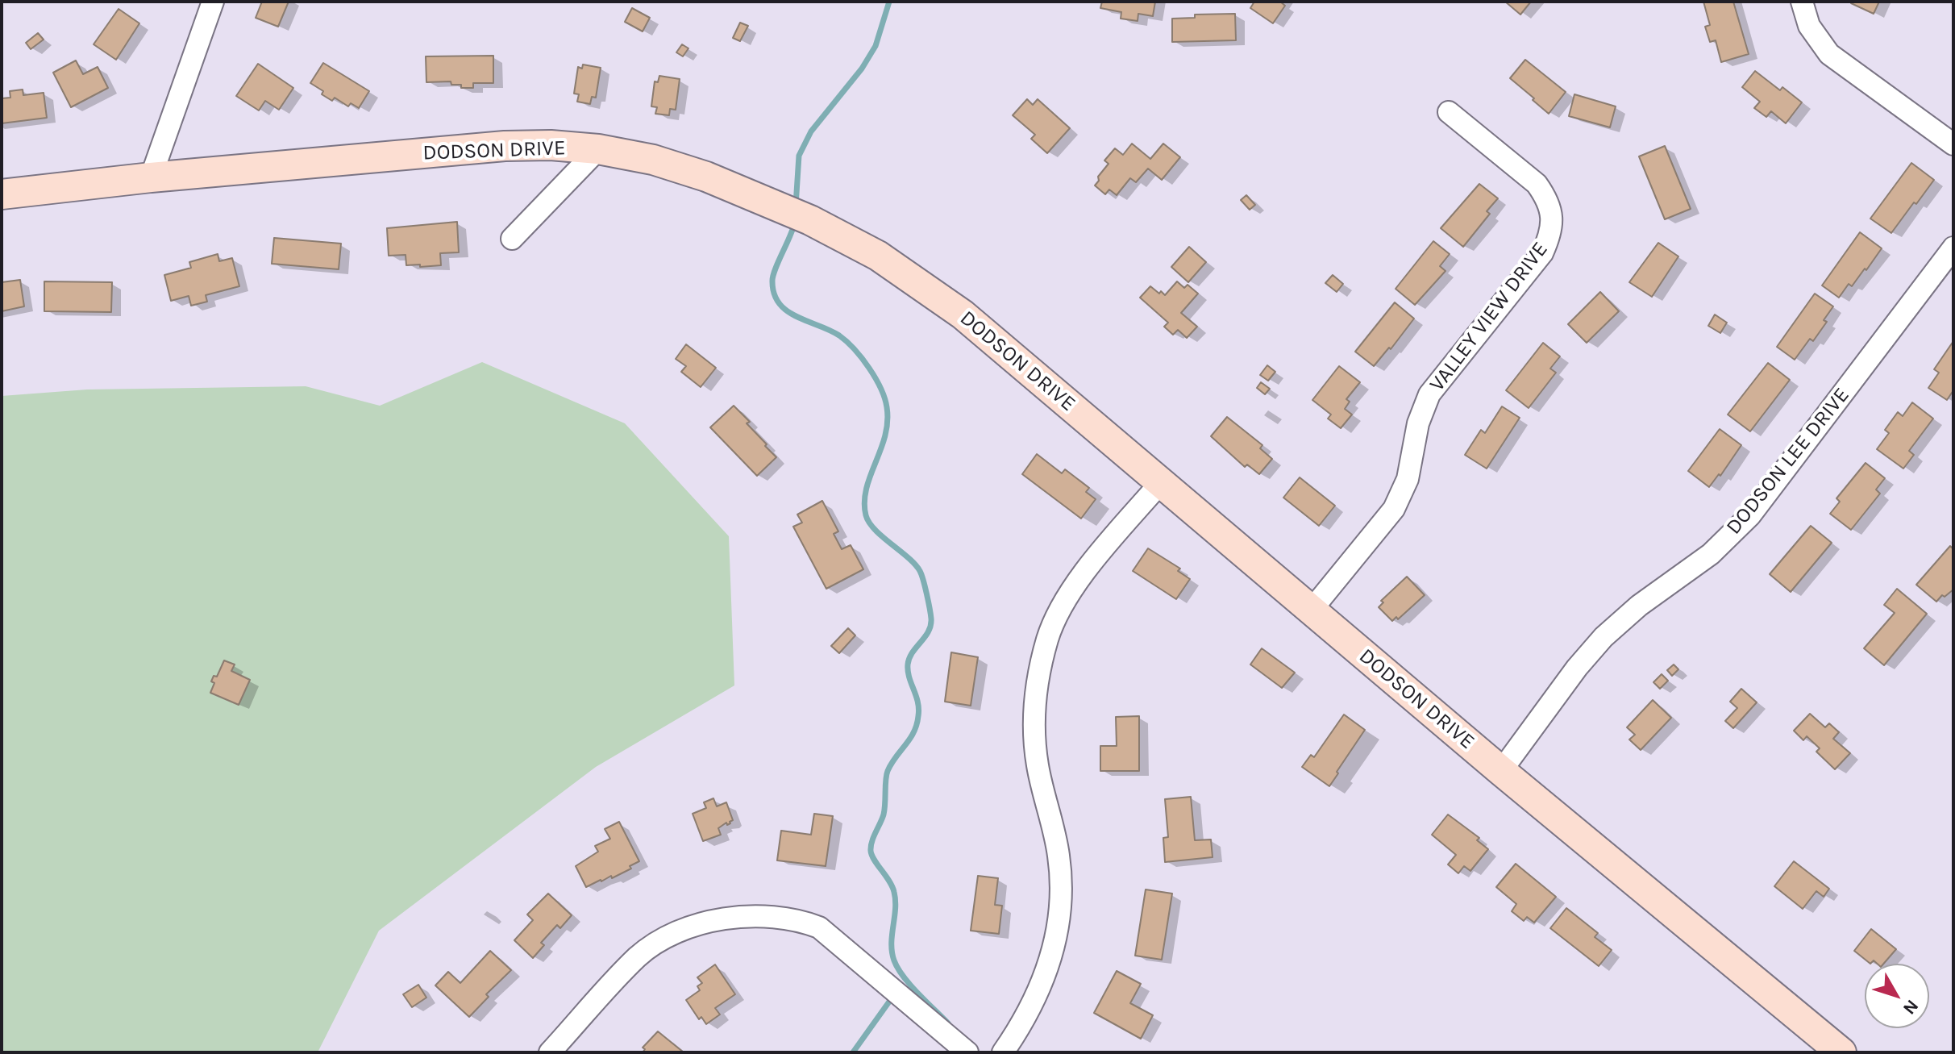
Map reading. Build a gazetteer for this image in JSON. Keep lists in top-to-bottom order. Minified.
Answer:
{"streets":{"street":["DODSON DRIVE","VALLEY VIEW DRIVE","DODSON LEE DRIVE"]},"crossings":[["DODSON DRIVE","VALLEY VIEW DRIVE"],["DODSON DRIVE","DODSON LEE DRIVE"]],"north":"bottom right"}
